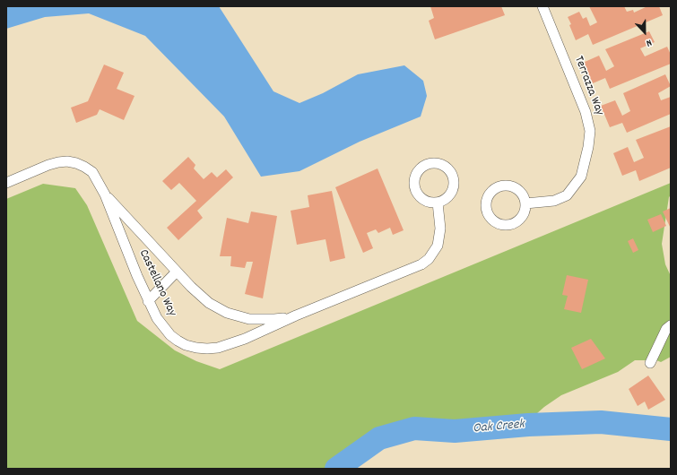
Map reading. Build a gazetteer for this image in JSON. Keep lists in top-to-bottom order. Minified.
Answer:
{"streets":{"street":["Terrazza Way","Castellano Way"]},"water":["Oak Creek"],"north":"bottom"}
